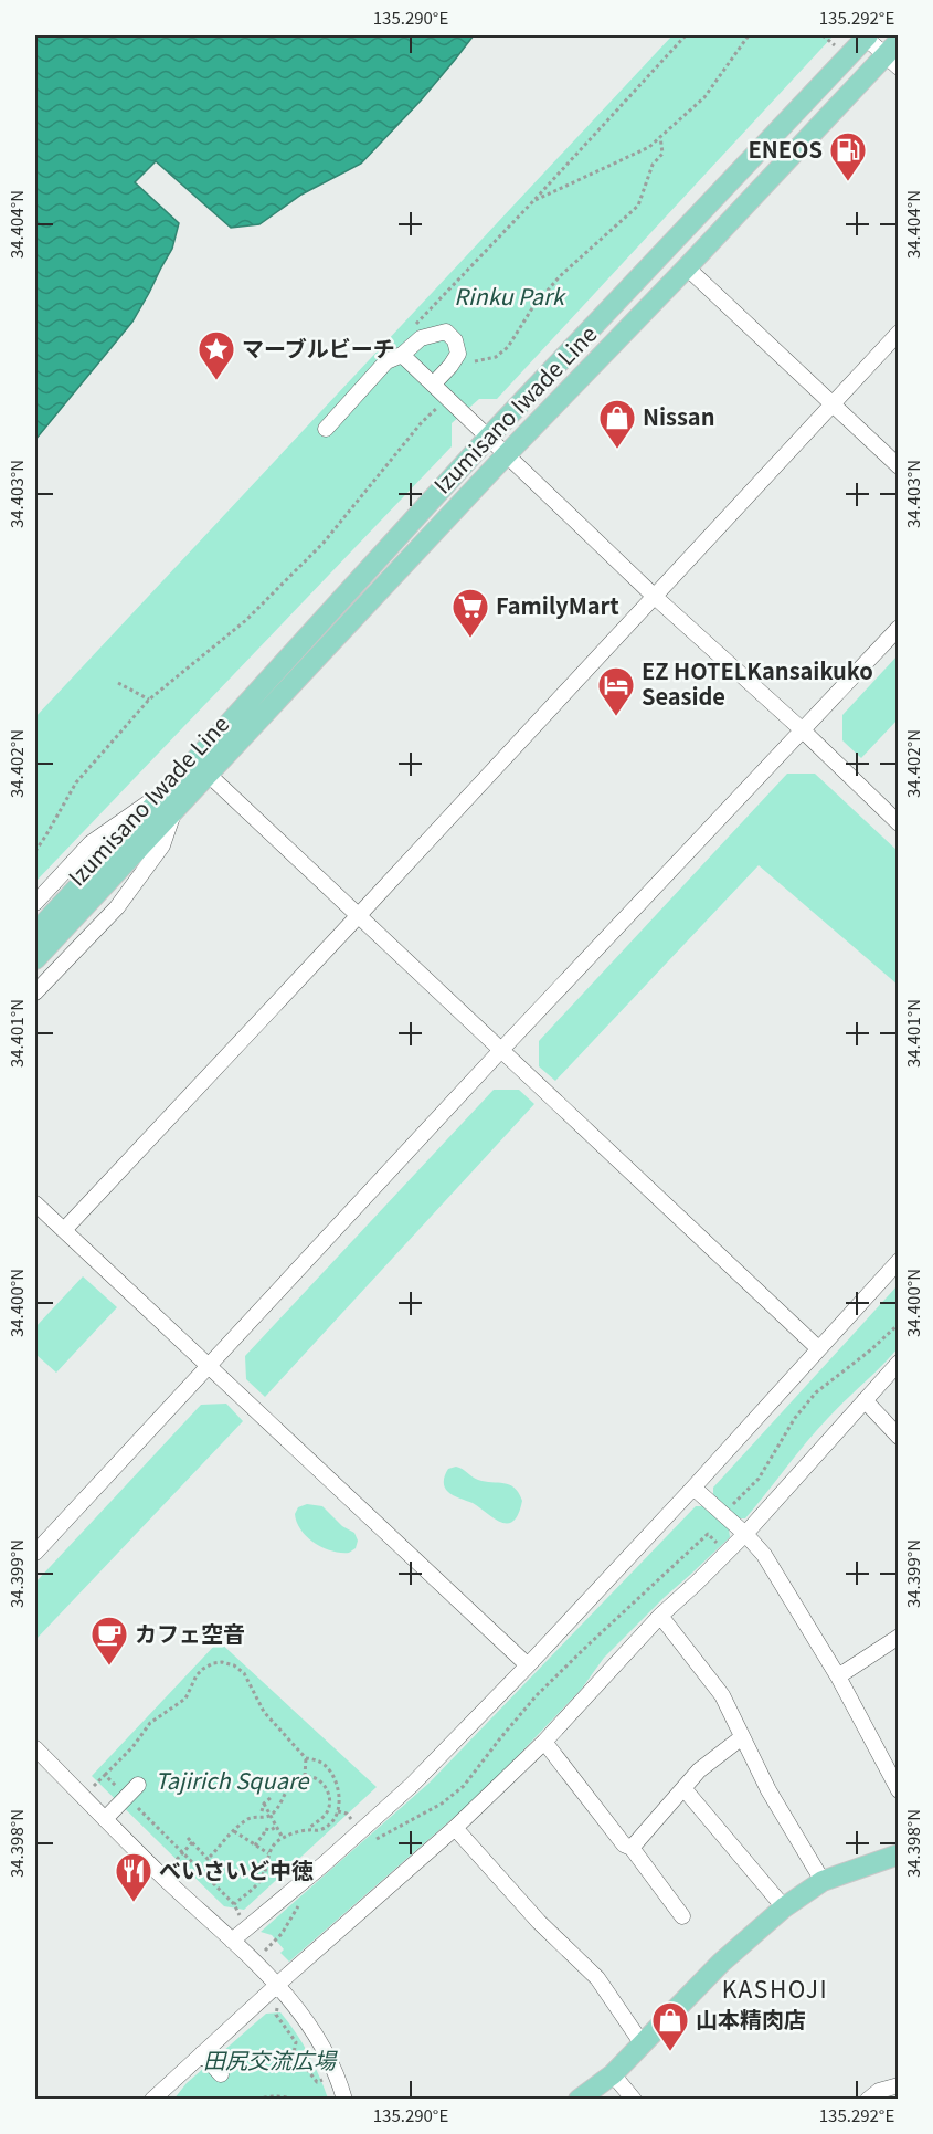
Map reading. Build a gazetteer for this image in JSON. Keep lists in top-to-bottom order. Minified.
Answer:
{"streets":{"main road":["Izumisano Iwade Line"]},"districts":["KASHOJI"],"parks":["Rinku Park","Tajirich Square","田尻交流広場"],"places":{"fuel station":["ENEOS"],"place":["マーブルビーチ"],"shop":["Nissan","山本精肉店"],"supermarket":["FamilyMart"],"hotel":["EZ HOTELKansaikuko Seaside"],"cafe":["カフェ空音"],"restaurant":["べいさいど中徳"]},"coordinates":["135.290°E","135.292°E","34.404°N","34.403°N","34.402°N","34.401°N","34.400°N","34.399°N","34.398°N"]}
